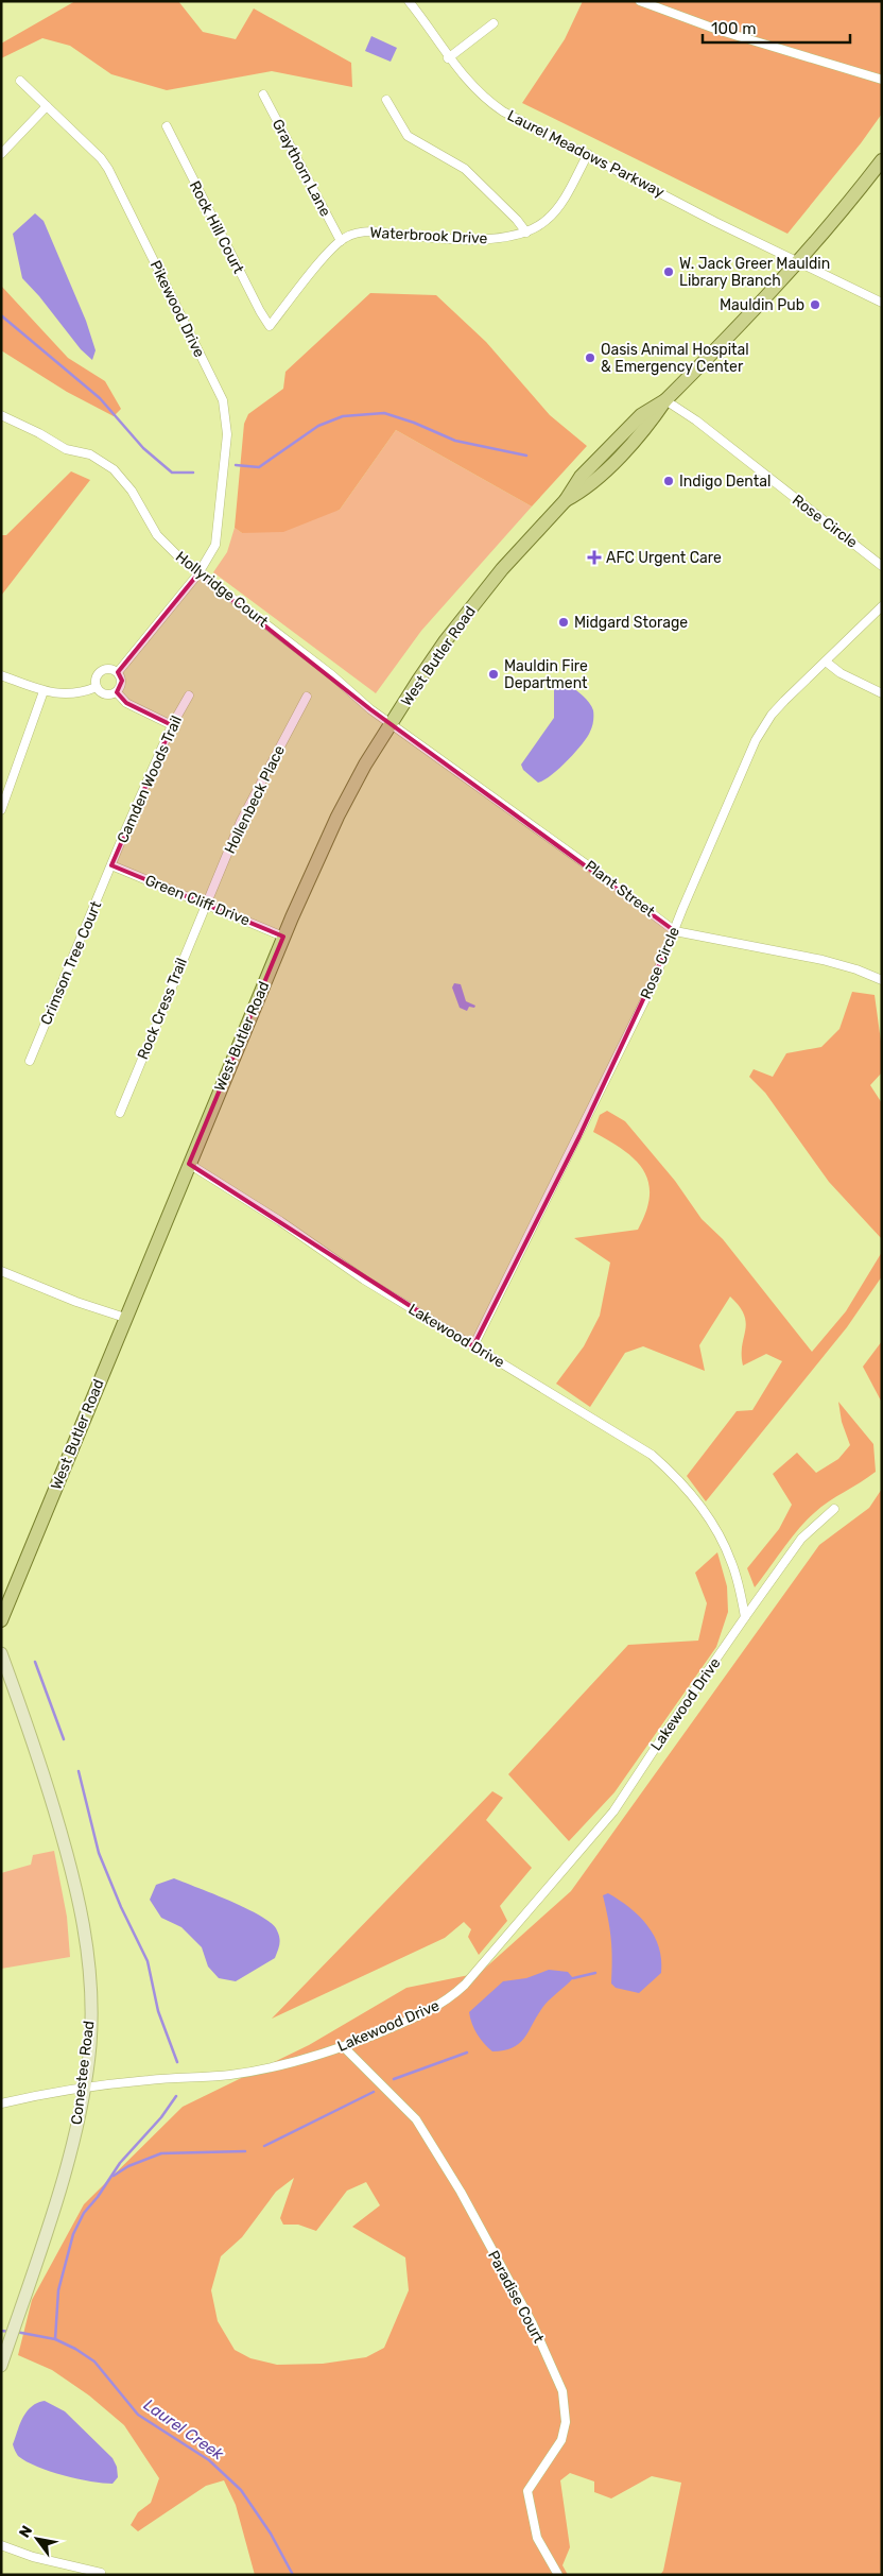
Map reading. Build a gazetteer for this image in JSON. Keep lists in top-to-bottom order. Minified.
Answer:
{"streets":{"main road":["West Butler Road","Conestee Road"],"street":["Laurel Meadows Parkway","Graythorn Lane","Rock Hill Court","Waterbrook Drive","Pikewood Drive","Rose Circle","Hollyridge Court","Camden Woods Trail","Hollenbeck Place","Plant Street","Green Cliff Drive","Crimson Tree Court","Rock Cress Trail","Lakewood Drive","Paradise Court"]},"crossings":[["Laurel Meadows Parkway","Waterbrook Drive"],["Laurel Meadows Parkway","West Butler Road"],["Graythorn Lane","Waterbrook Drive"],["Rock Hill Court","Waterbrook Drive"],["Pikewood Drive","Hollyridge Court"],["Rose Circle","West Butler Road"],["Rose Circle","Plant Street"],["Rose Circle","Lakewood Drive"],["Hollyridge Court","West Butler Road"],["Hollyridge Court","Plant Street"],["West Butler Road","Plant Street"],["West Butler Road","Green Cliff Drive"],["West Butler Road","Lakewood Drive"],["Camden Woods Trail","Green Cliff Drive"],["Camden Woods Trail","Crimson Tree Court"],["Hollenbeck Place","Green Cliff Drive"],["Hollenbeck Place","Rock Cress Trail"],["Green Cliff Drive","Crimson Tree Court"],["Green Cliff Drive","Rock Cress Trail"],["Lakewood Drive","Conestee Road"],["Lakewood Drive","Paradise Court"]],"water":["Laurel Creek"],"places":{"other":["W. Jack Greer Mauldin Library Branch","Mauldin Pub","Oasis Animal Hospital & Emergency Center","Indigo Dental","Midgard Storage","Mauldin Fire Department"],"health":["AFC Urgent Care"]},"scale_bar":"100 m","north":"top left"}
